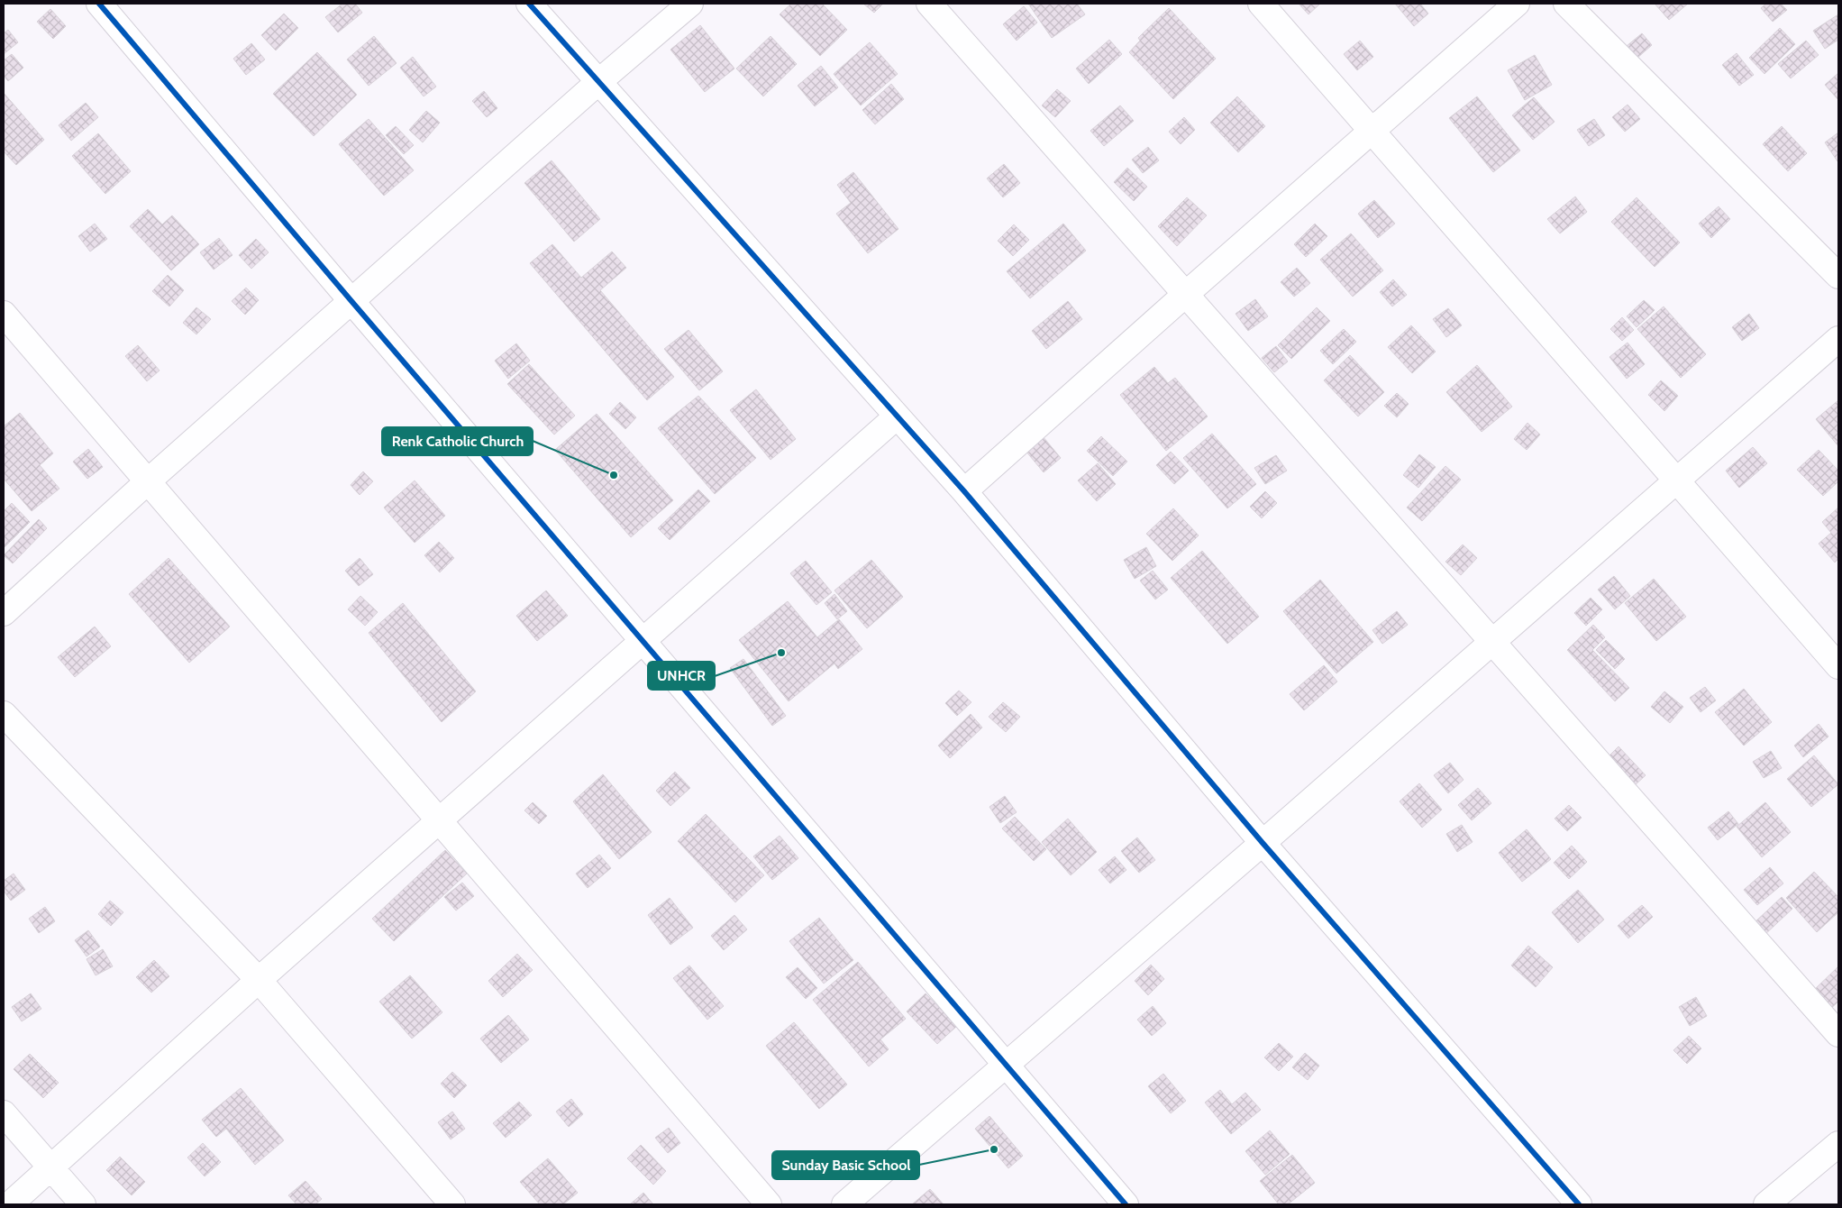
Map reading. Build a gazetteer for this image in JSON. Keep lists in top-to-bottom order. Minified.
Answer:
{"places":["Renk Catholic Church","UNHCR","Sunday Basic School"]}
